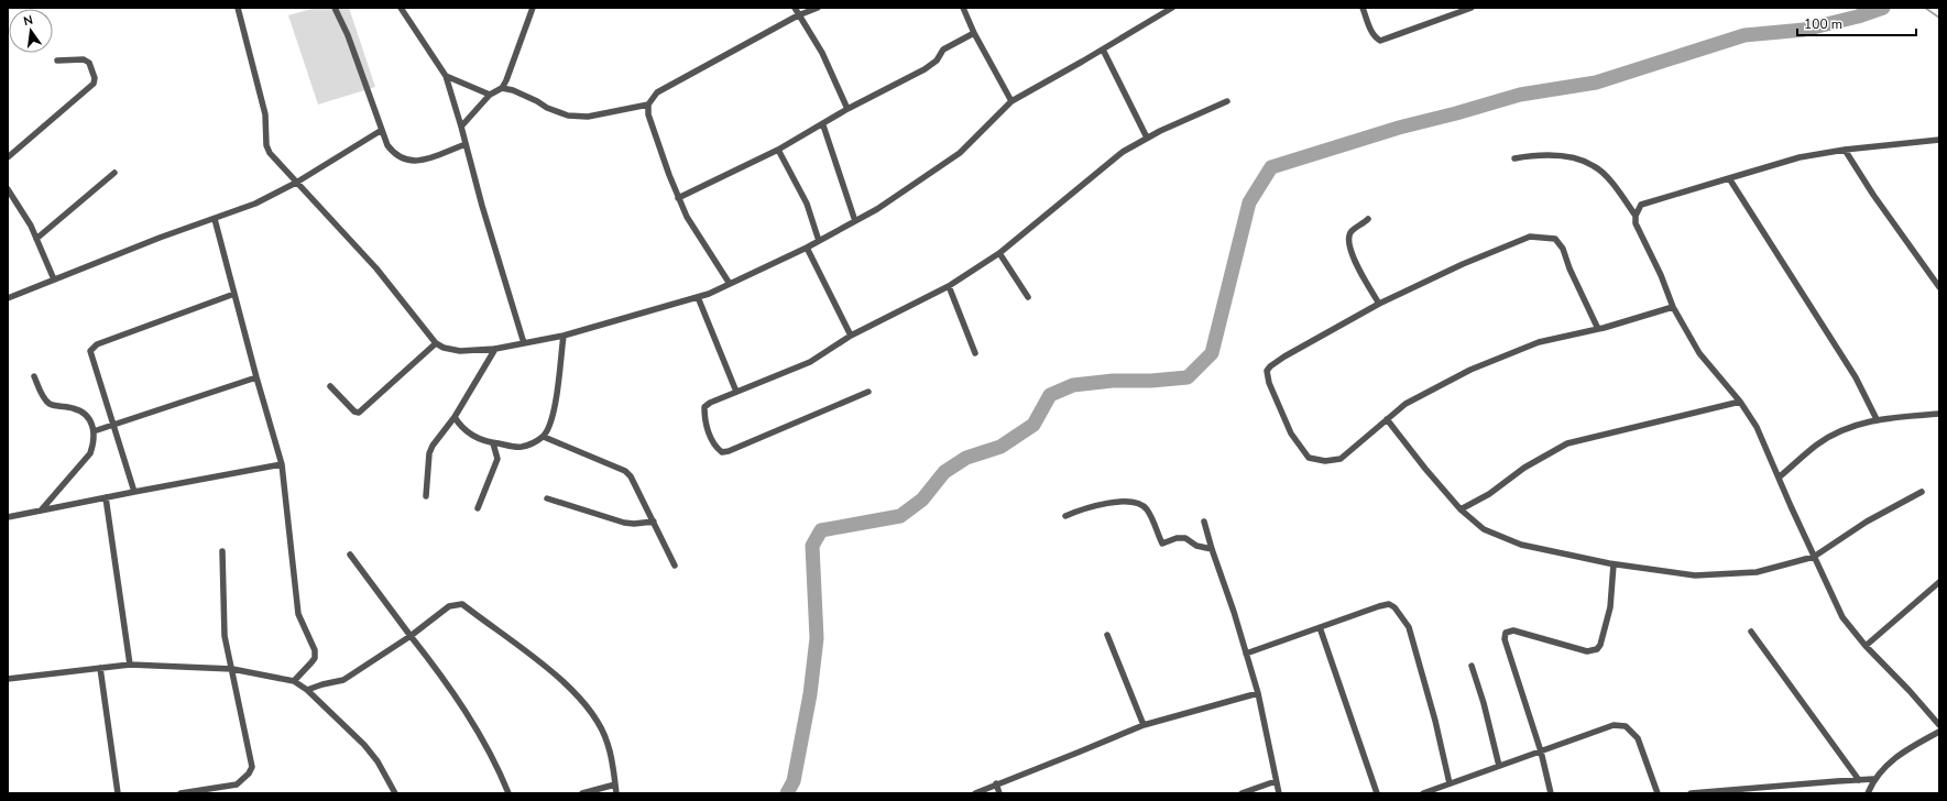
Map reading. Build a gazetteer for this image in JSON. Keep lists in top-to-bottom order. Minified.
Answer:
{"scale_bar":"100 m","north":"top"}
